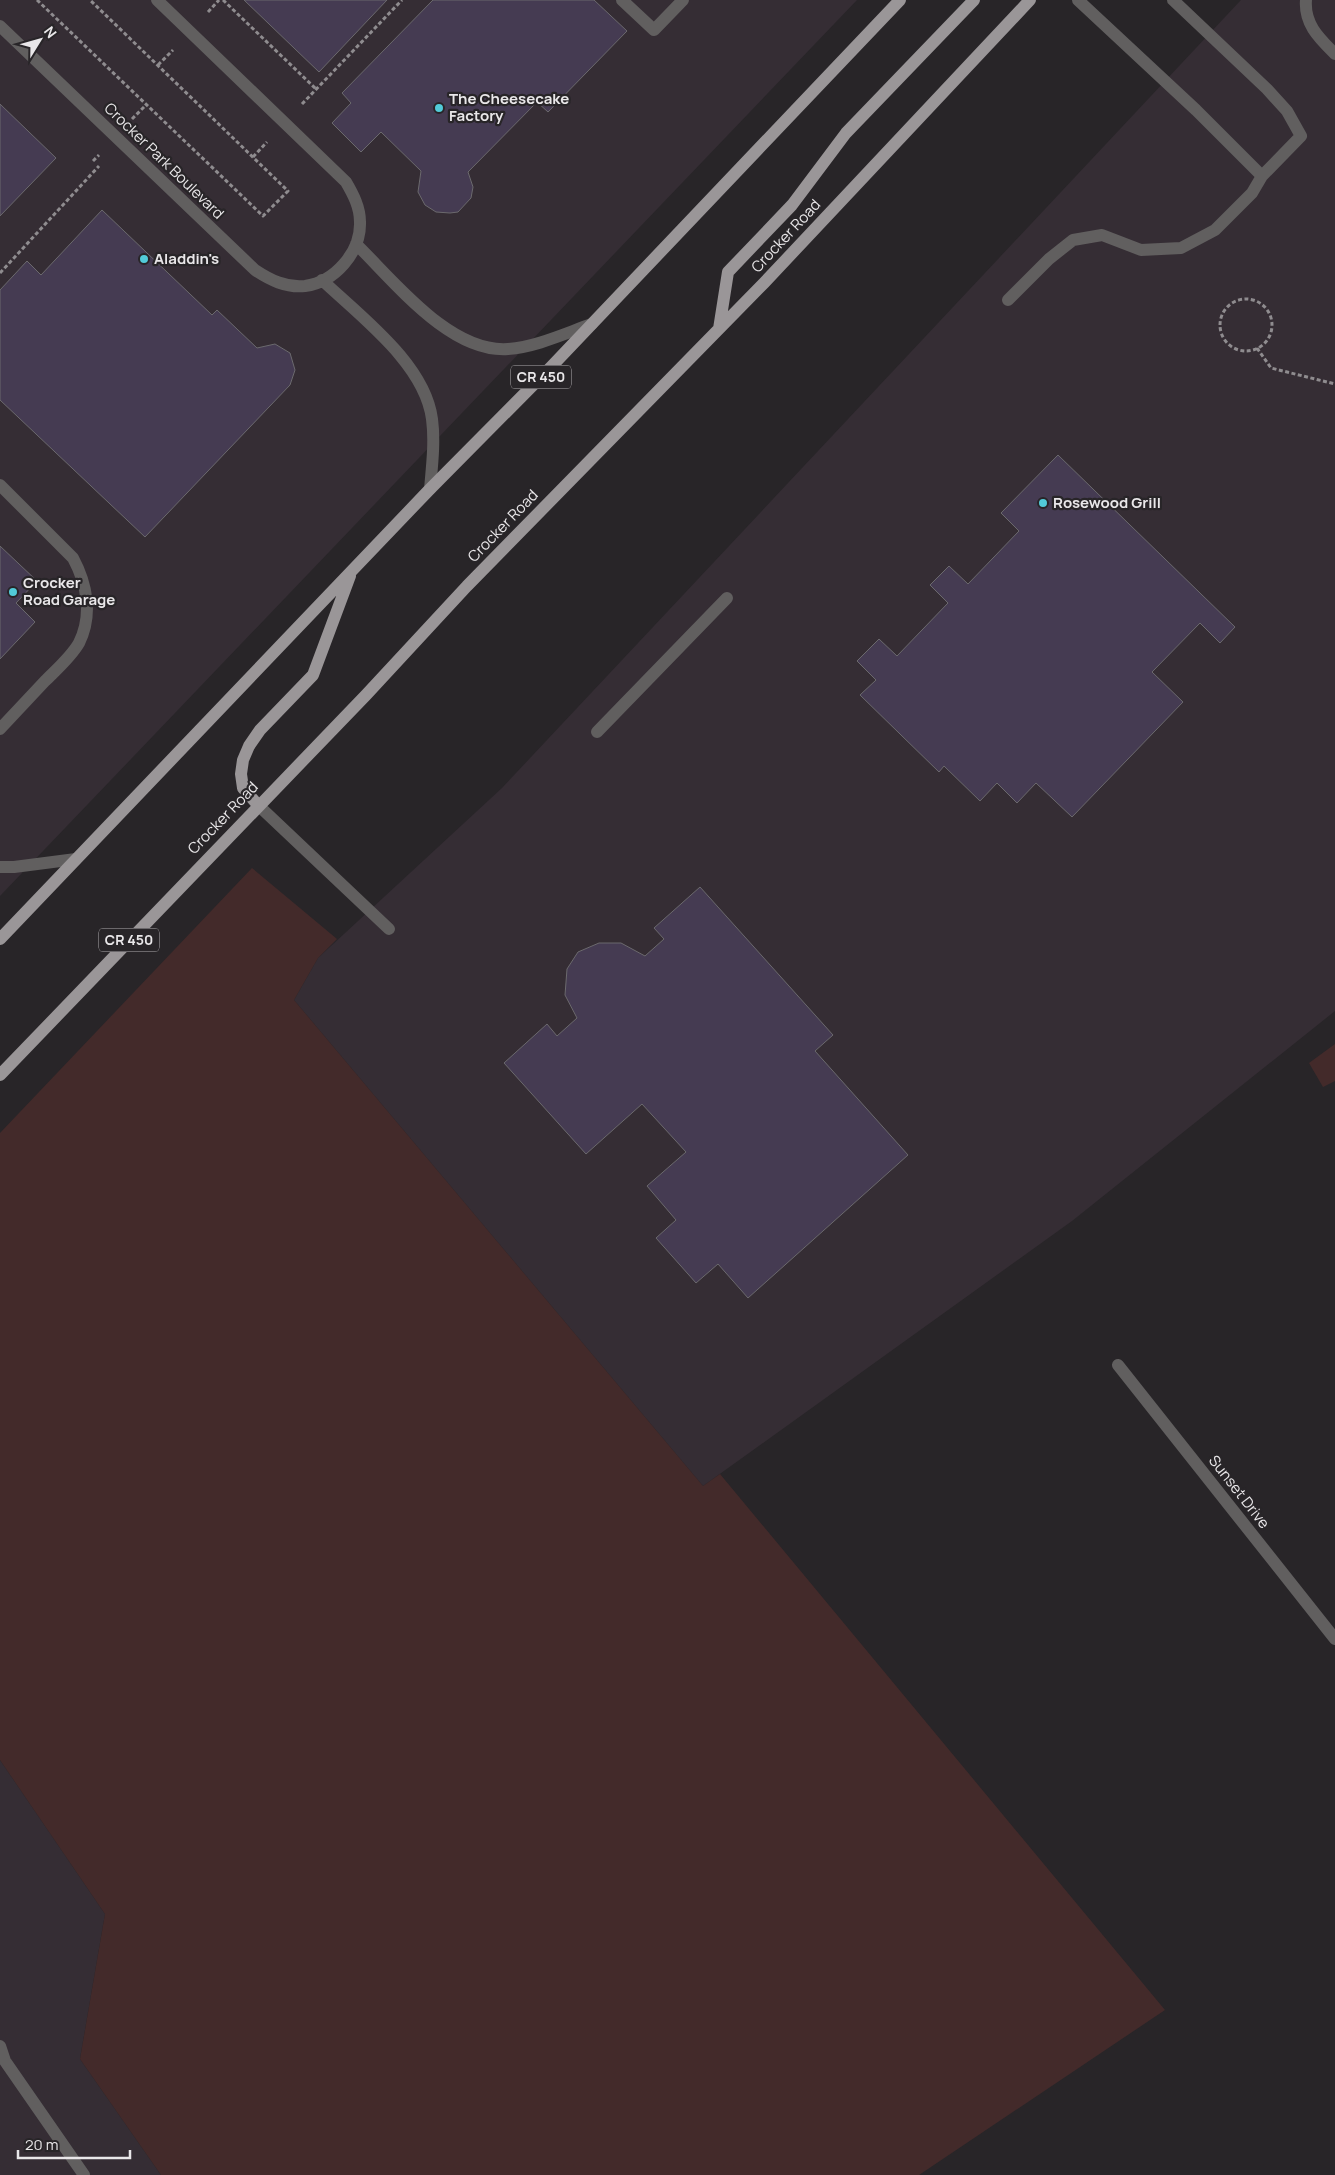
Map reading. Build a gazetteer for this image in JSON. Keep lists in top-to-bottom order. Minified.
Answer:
{"streets":{"main road":["Crocker Road","CR 450"],"street":["Crocker Park Boulevard","Sunset Drive"]},"places":["The Cheesecake Factory","Aladdin's","Rosewood Grill","Crocker Road Garage"],"scale_bar":"20 m","north":"top right"}
